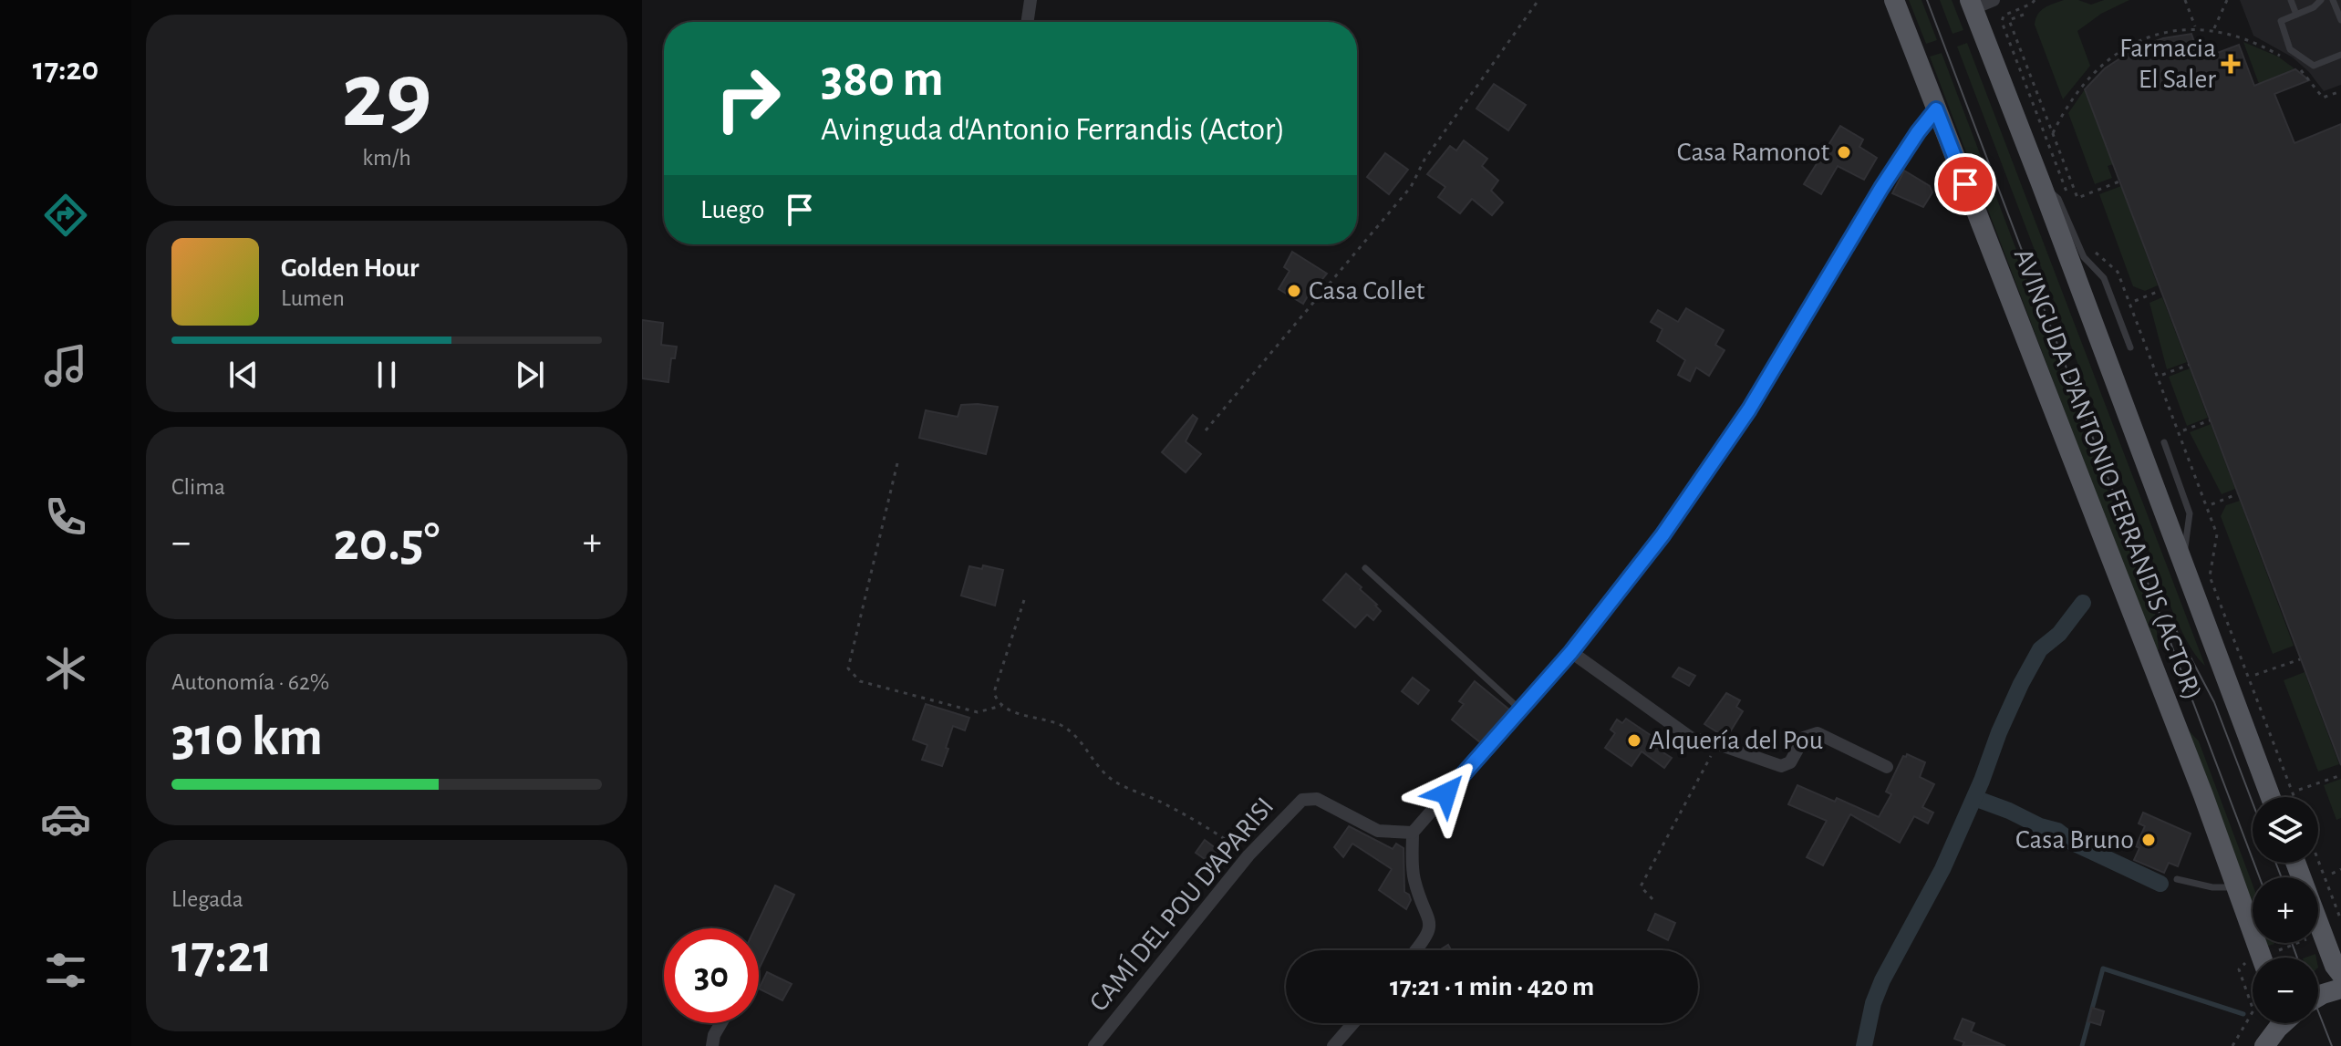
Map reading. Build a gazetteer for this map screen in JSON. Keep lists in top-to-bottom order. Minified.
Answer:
{"streets":{"main road":["AVINGUDA D'ANTONIO FERRANDIS (ACTOR)"],"street":["CAMÍ DEL POU D'APARISI"]},"places":{"health":["Farmacia El Saler"],"other":["Casa Ramonot","Casa Collet","Alquería del Pou","Casa Bruno"]},"page":{"tabs":"17:20","tile":[["29","km/h"],"Clima",["Autonomía · 62%","310 km"],["Llegada","17:21"]],"turn":["380 m","Avinguda d'Antonio Ferrandis (Actor)"],"then":"Luego","song":["Golden Hour","Lumen"],"heat":["−","20.5°","+"],"map_buttons":["+","−"],"limit":"30","trip":"17:21 · 1 min · 420 m"}}
